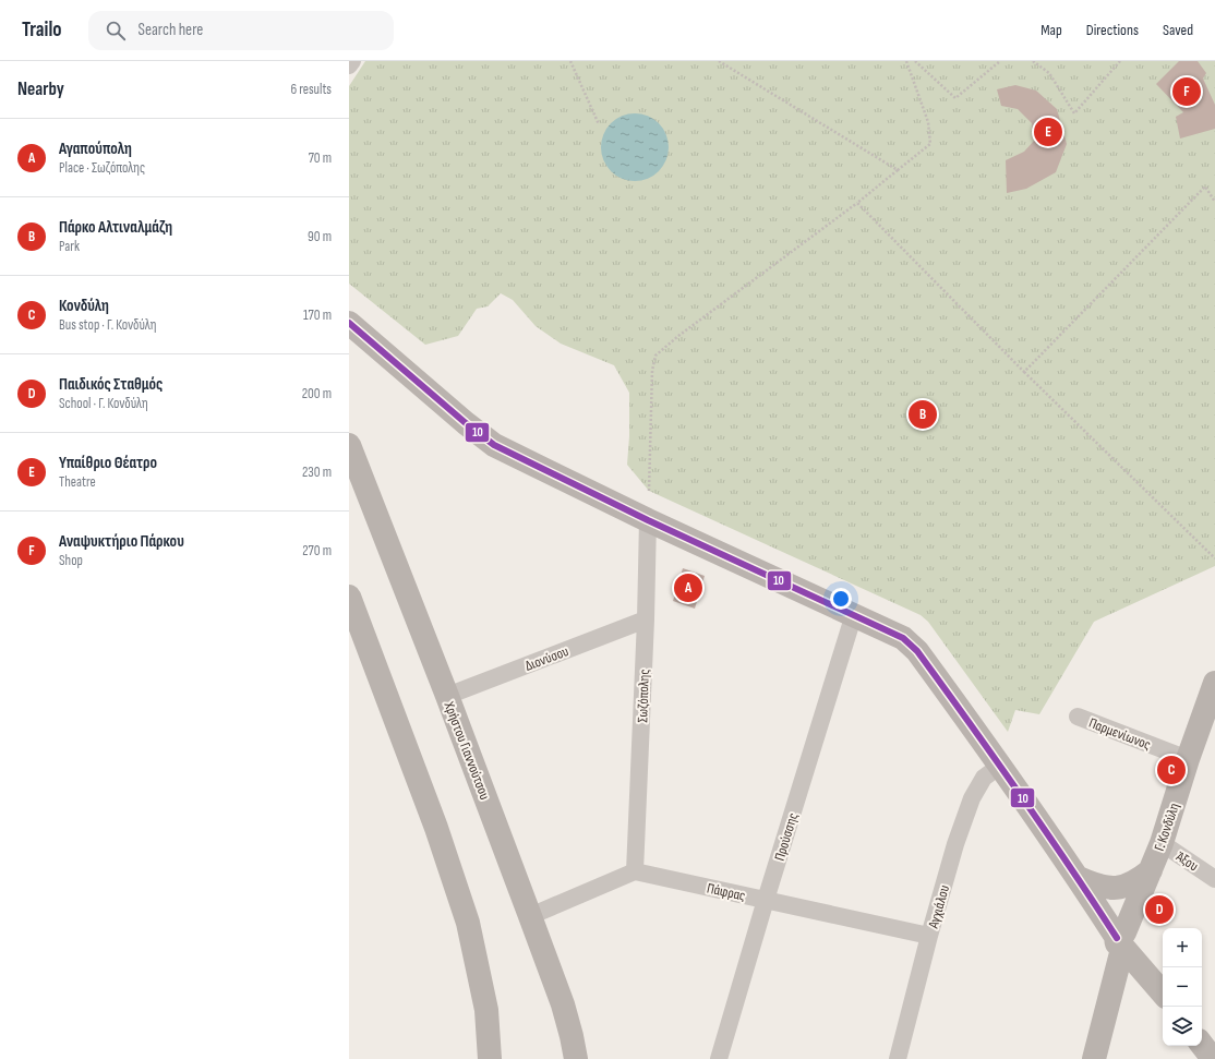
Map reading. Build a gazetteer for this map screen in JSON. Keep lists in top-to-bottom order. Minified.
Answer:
{"streets":{"street":["Διονύσου","Σωζόπολης","Παρμενίωνος","Χρήστου Γιαννούτσου","Γ. Κονδύλη","Προύσσης","Άξου","Πάφρας","Αγχιάλου"]},"crossings":[["Διονύσου","Σωζόπολης"],["Διονύσου","Χρήστου Γιαννούτσου"],["Σωζόπολης","Πάφρας"],["Παρμενίωνος","Γ. Κονδύλη"],["Γ. Κονδύλη","Άξου"],["Προύσσης","Πάφρας"],["Πάφρας","Αγχιάλου"]],"lines":["transit line 10"],"page":{"header":"Trailo","search":"Search here","nav":["Map","Directions","Saved"],"heading":["Nearby","6 results"],"pins":["F","E","B","A","C","D"],"list":[{"mark":"A","name":"Αγαπούπολη","note":"Place · Σωζόπολης","value":"70 m"},{"mark":"B","name":"Πάρκο Αλτιναλμάζη","note":"Park","value":"90 m"},{"mark":"C","name":"Κονδύλη","note":"Bus stop · Γ. Κονδύλη","value":"170 m"},{"mark":"D","name":"Παιδικός Σταθμός","note":"School · Γ. Κονδύλη","value":"200 m"},{"mark":"E","name":"Υπαίθριο Θέατρο","note":"Theatre","value":"230 m"},{"mark":"F","name":"Αναψυκτήριο Πάρκου","note":"Shop","value":"270 m"}],"map_buttons":["+","−"]}}
